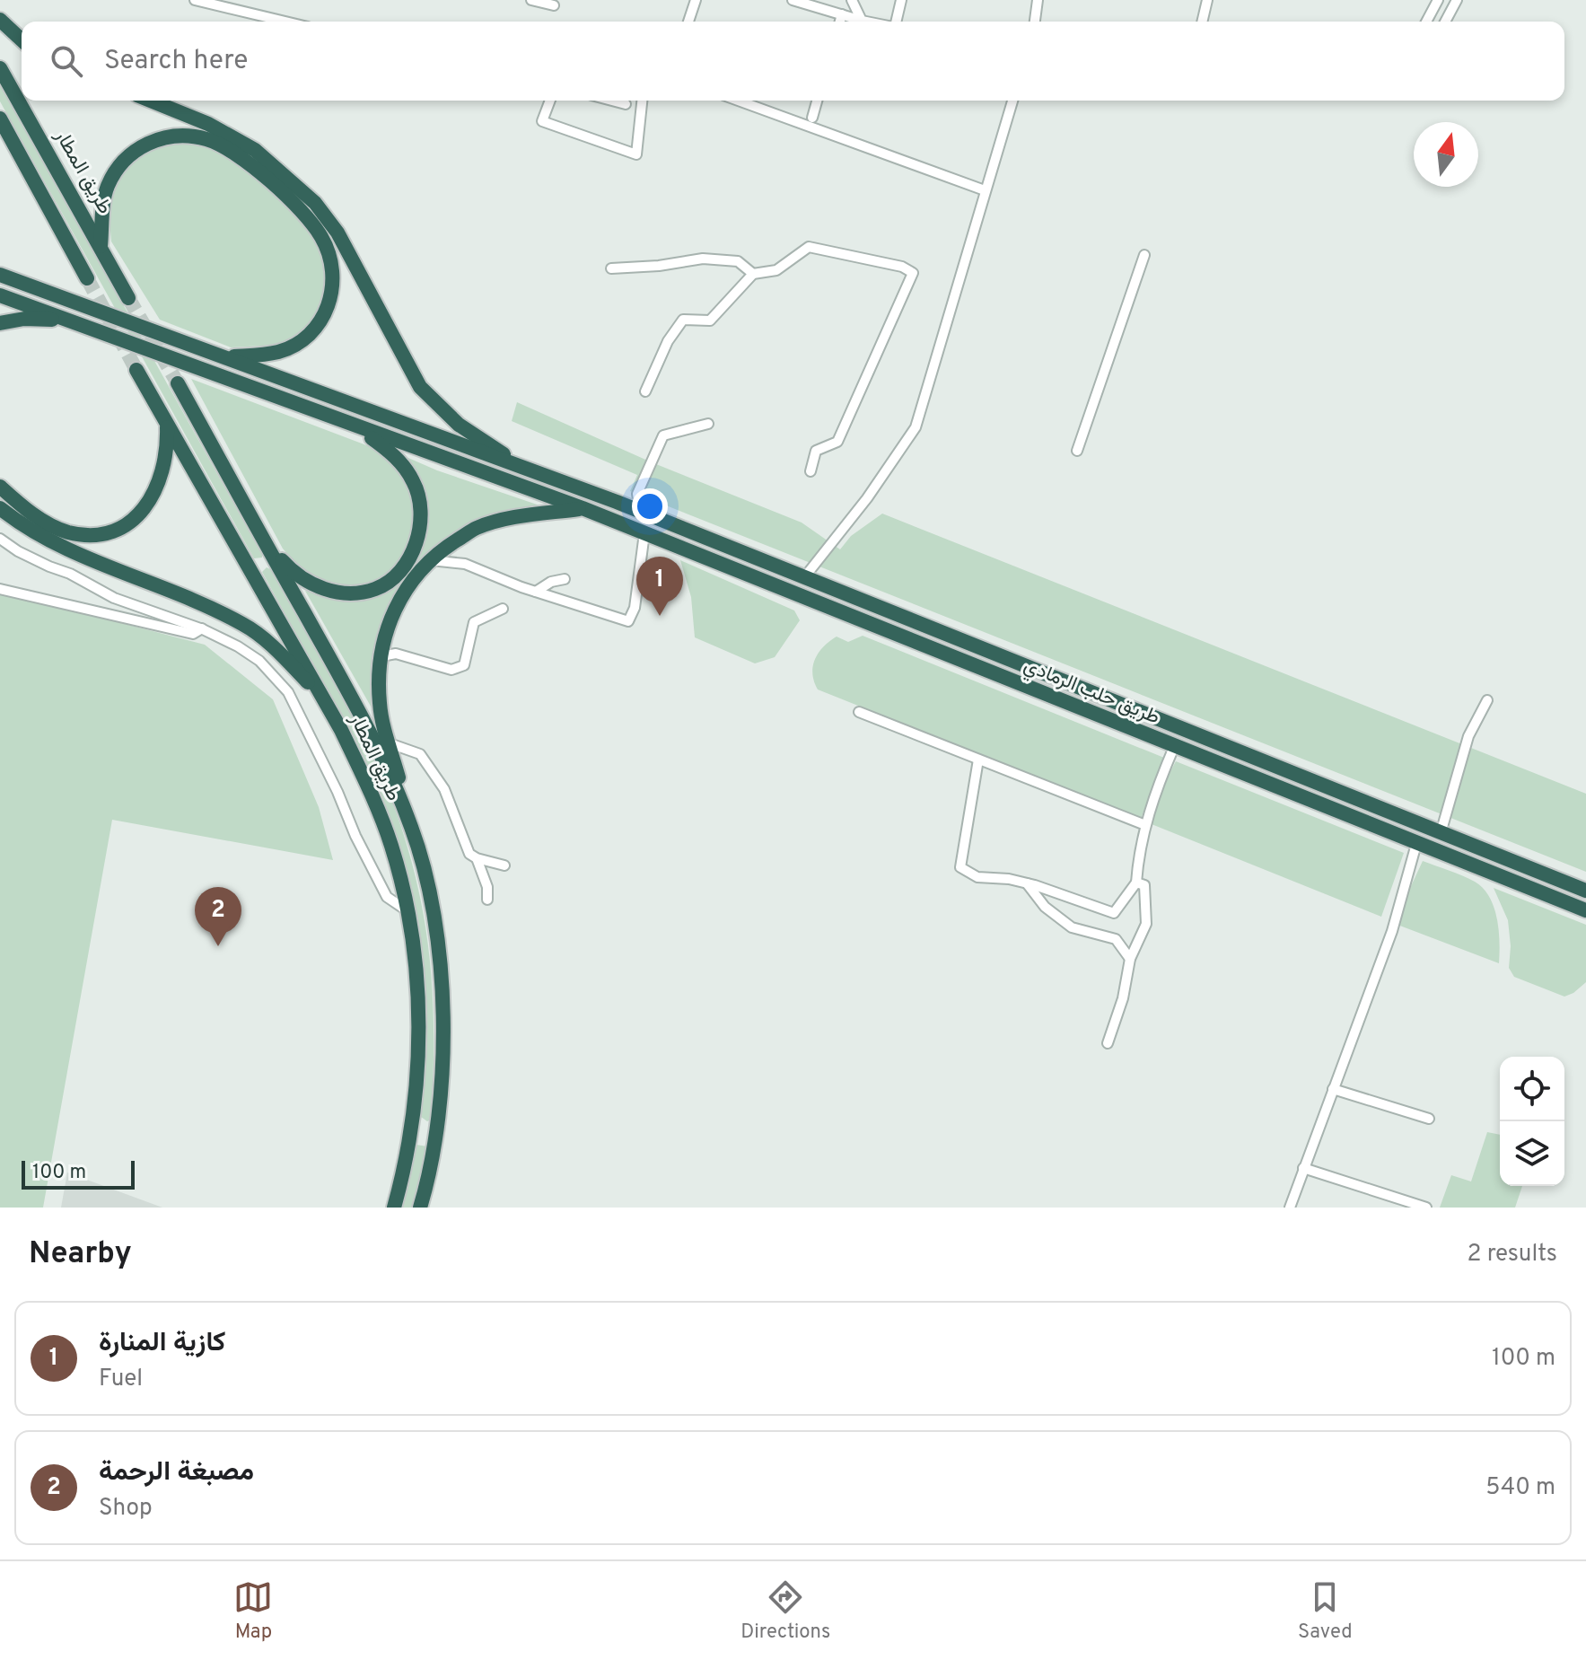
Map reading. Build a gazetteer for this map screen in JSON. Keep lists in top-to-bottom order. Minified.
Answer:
{"streets":{"highway":["طريق المطار","طريق حلب الرمادي"]},"scale_bar":"100 m","north":"top","page":{"search":"Search here","pins":["1","2"],"scale":"100 m","heading":["Nearby","2 results"],"list":[{"mark":"1","name":"كازية المنارة","note":"Fuel","value":"100 m"},{"mark":"2","name":"مصبغة الرحمة","note":"Shop","value":"540 m"}],"nav":["Map","Directions","Saved"]}}
